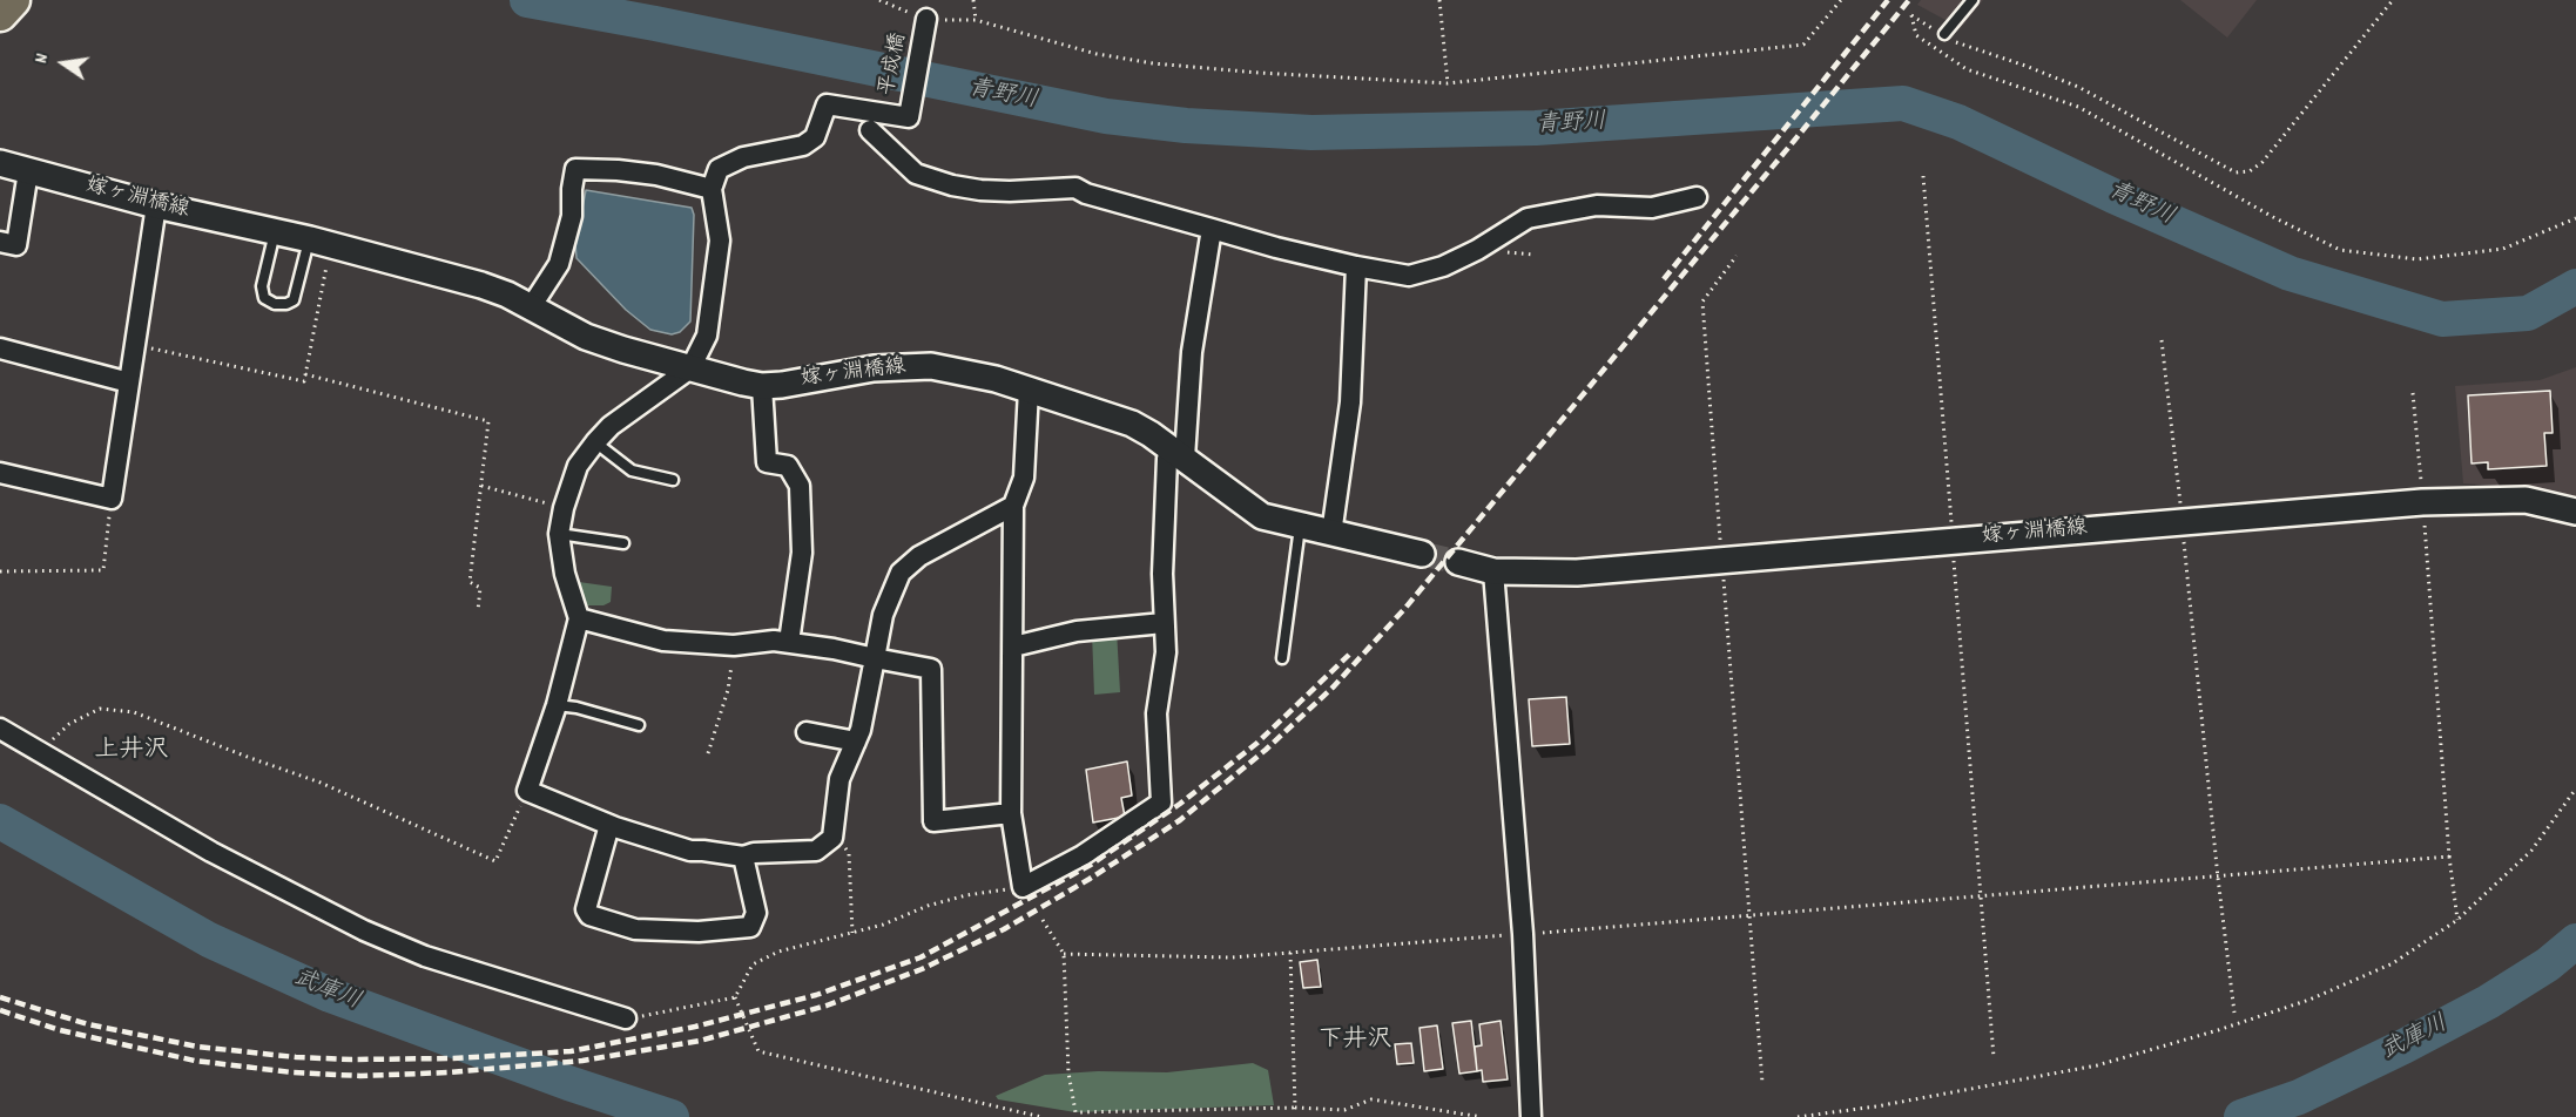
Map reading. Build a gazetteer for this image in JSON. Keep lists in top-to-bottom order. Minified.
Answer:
{"streets":{"street":["平成橋","嫁ヶ淵橋線"]},"districts":["上井沢","下井沢"],"water":["青野川","武庫川"],"north":"left"}
